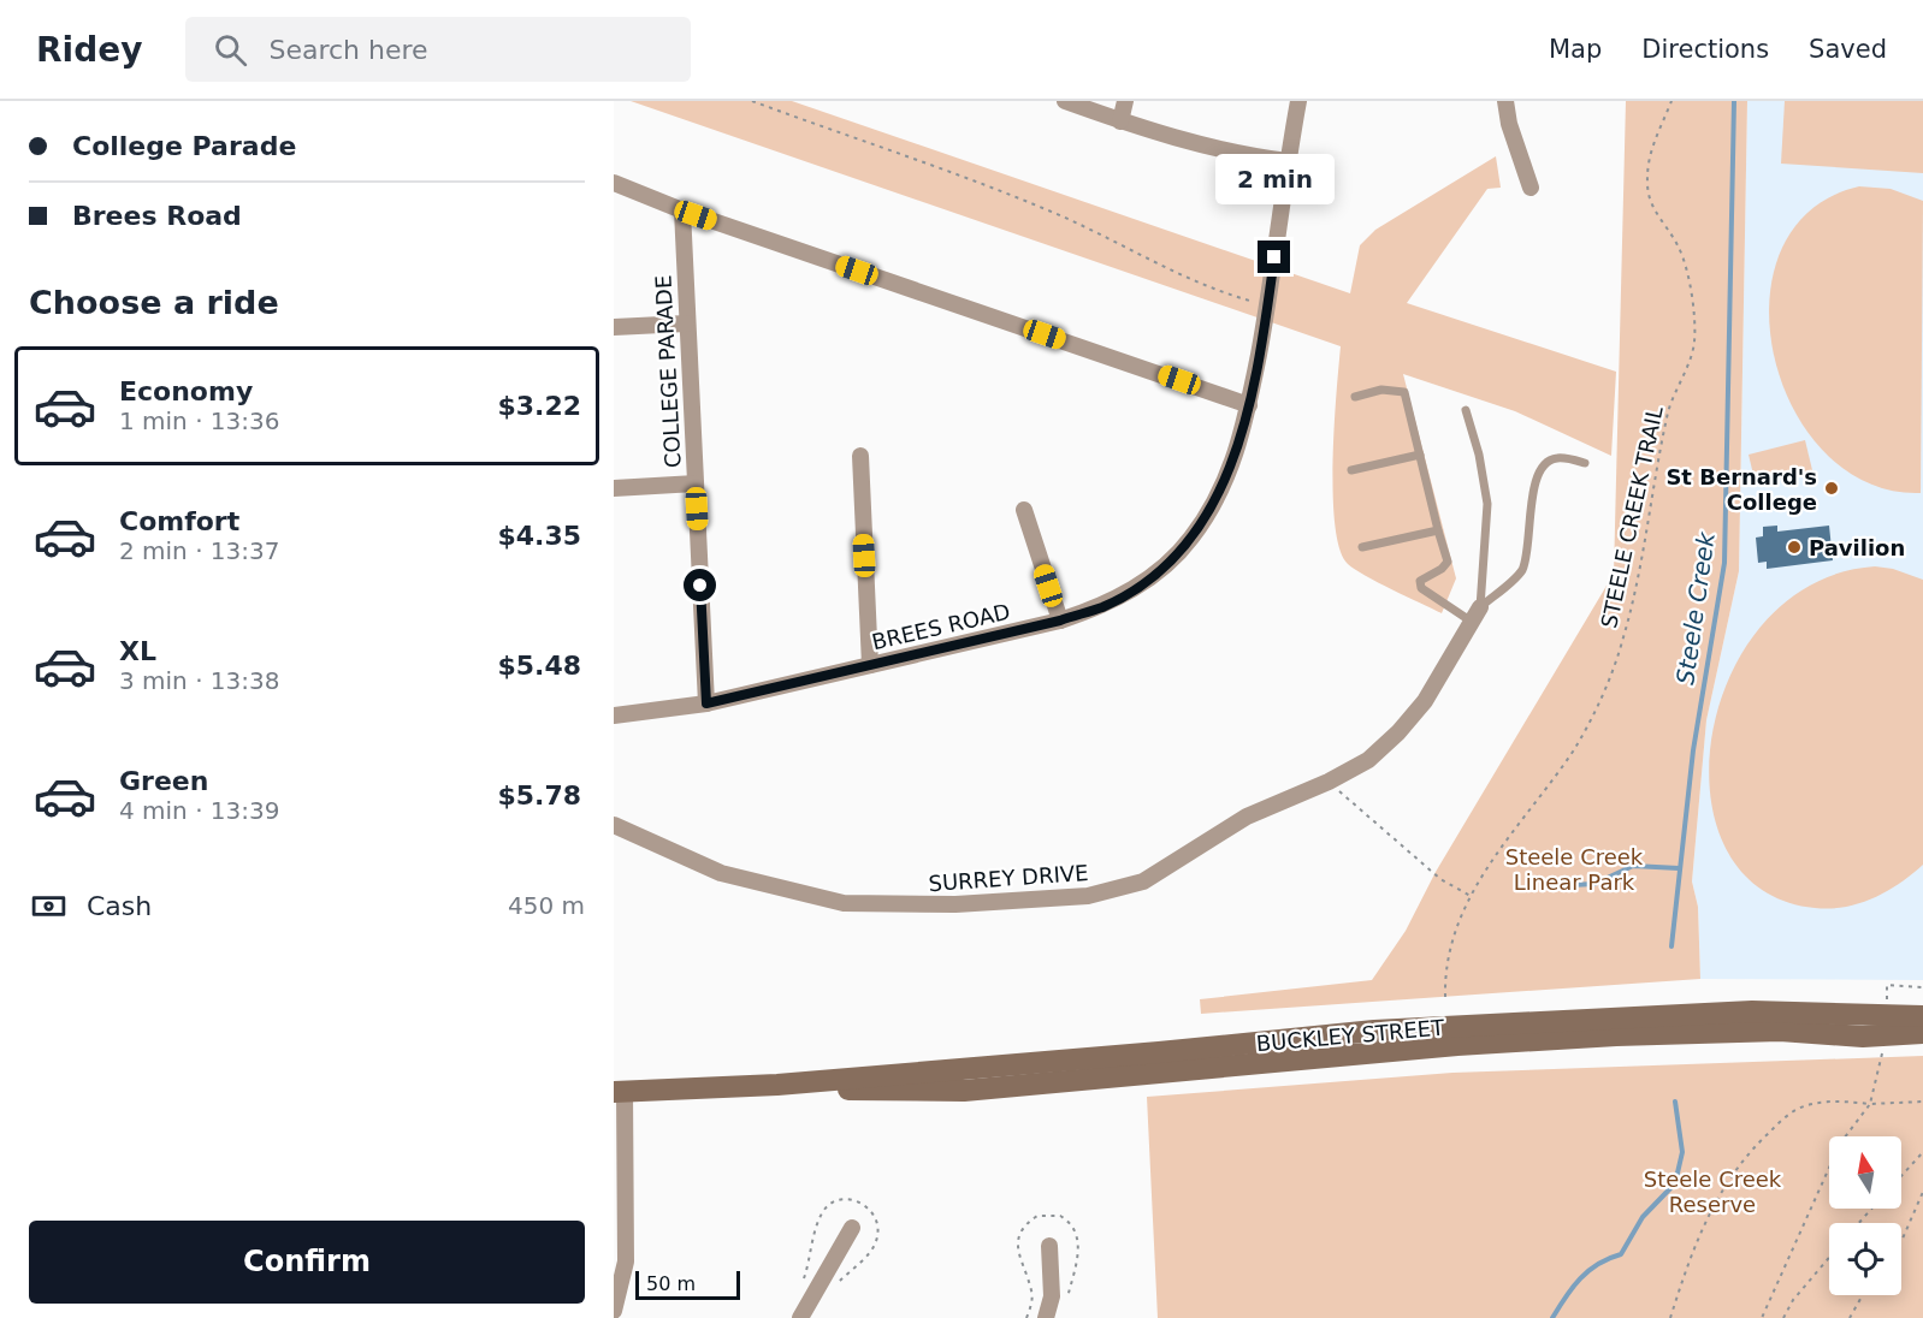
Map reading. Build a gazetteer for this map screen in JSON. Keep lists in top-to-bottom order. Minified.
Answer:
{"streets":{"main road":["BUCKLEY STREET"],"street":["COLLEGE PARADE","BREES ROAD","SURREY DRIVE"],"path":["STEELE CREEK TRAIL"]},"crossings":[["COLLEGE PARADE","BREES ROAD"]],"water":["Steele Creek"],"parks":["Steele Creek Linear Park","Steele Creek Reserve"],"places":["St Bernard's College","Pavilion"],"scale_bar":"50 m","north":"top","page":{"header":"Ridey","search":"Search here","nav":["Map","Directions","Saved"],"banner":["College Parade","Brees Road"],"bubble":"2 min","heading":"Choose a ride","list":[{"name":"Economy","note":"1 min · 13:36","value":"$3.22"},{"name":"Comfort","note":"2 min · 13:37","value":"$4.35"},{"name":"XL","note":"3 min · 13:38","value":"$5.48"},{"name":"Green","note":"4 min · 13:39","value":"$5.78"}],"pay":["Cash","450 m"],"buttons":"Confirm","scale":"50 m"}}
